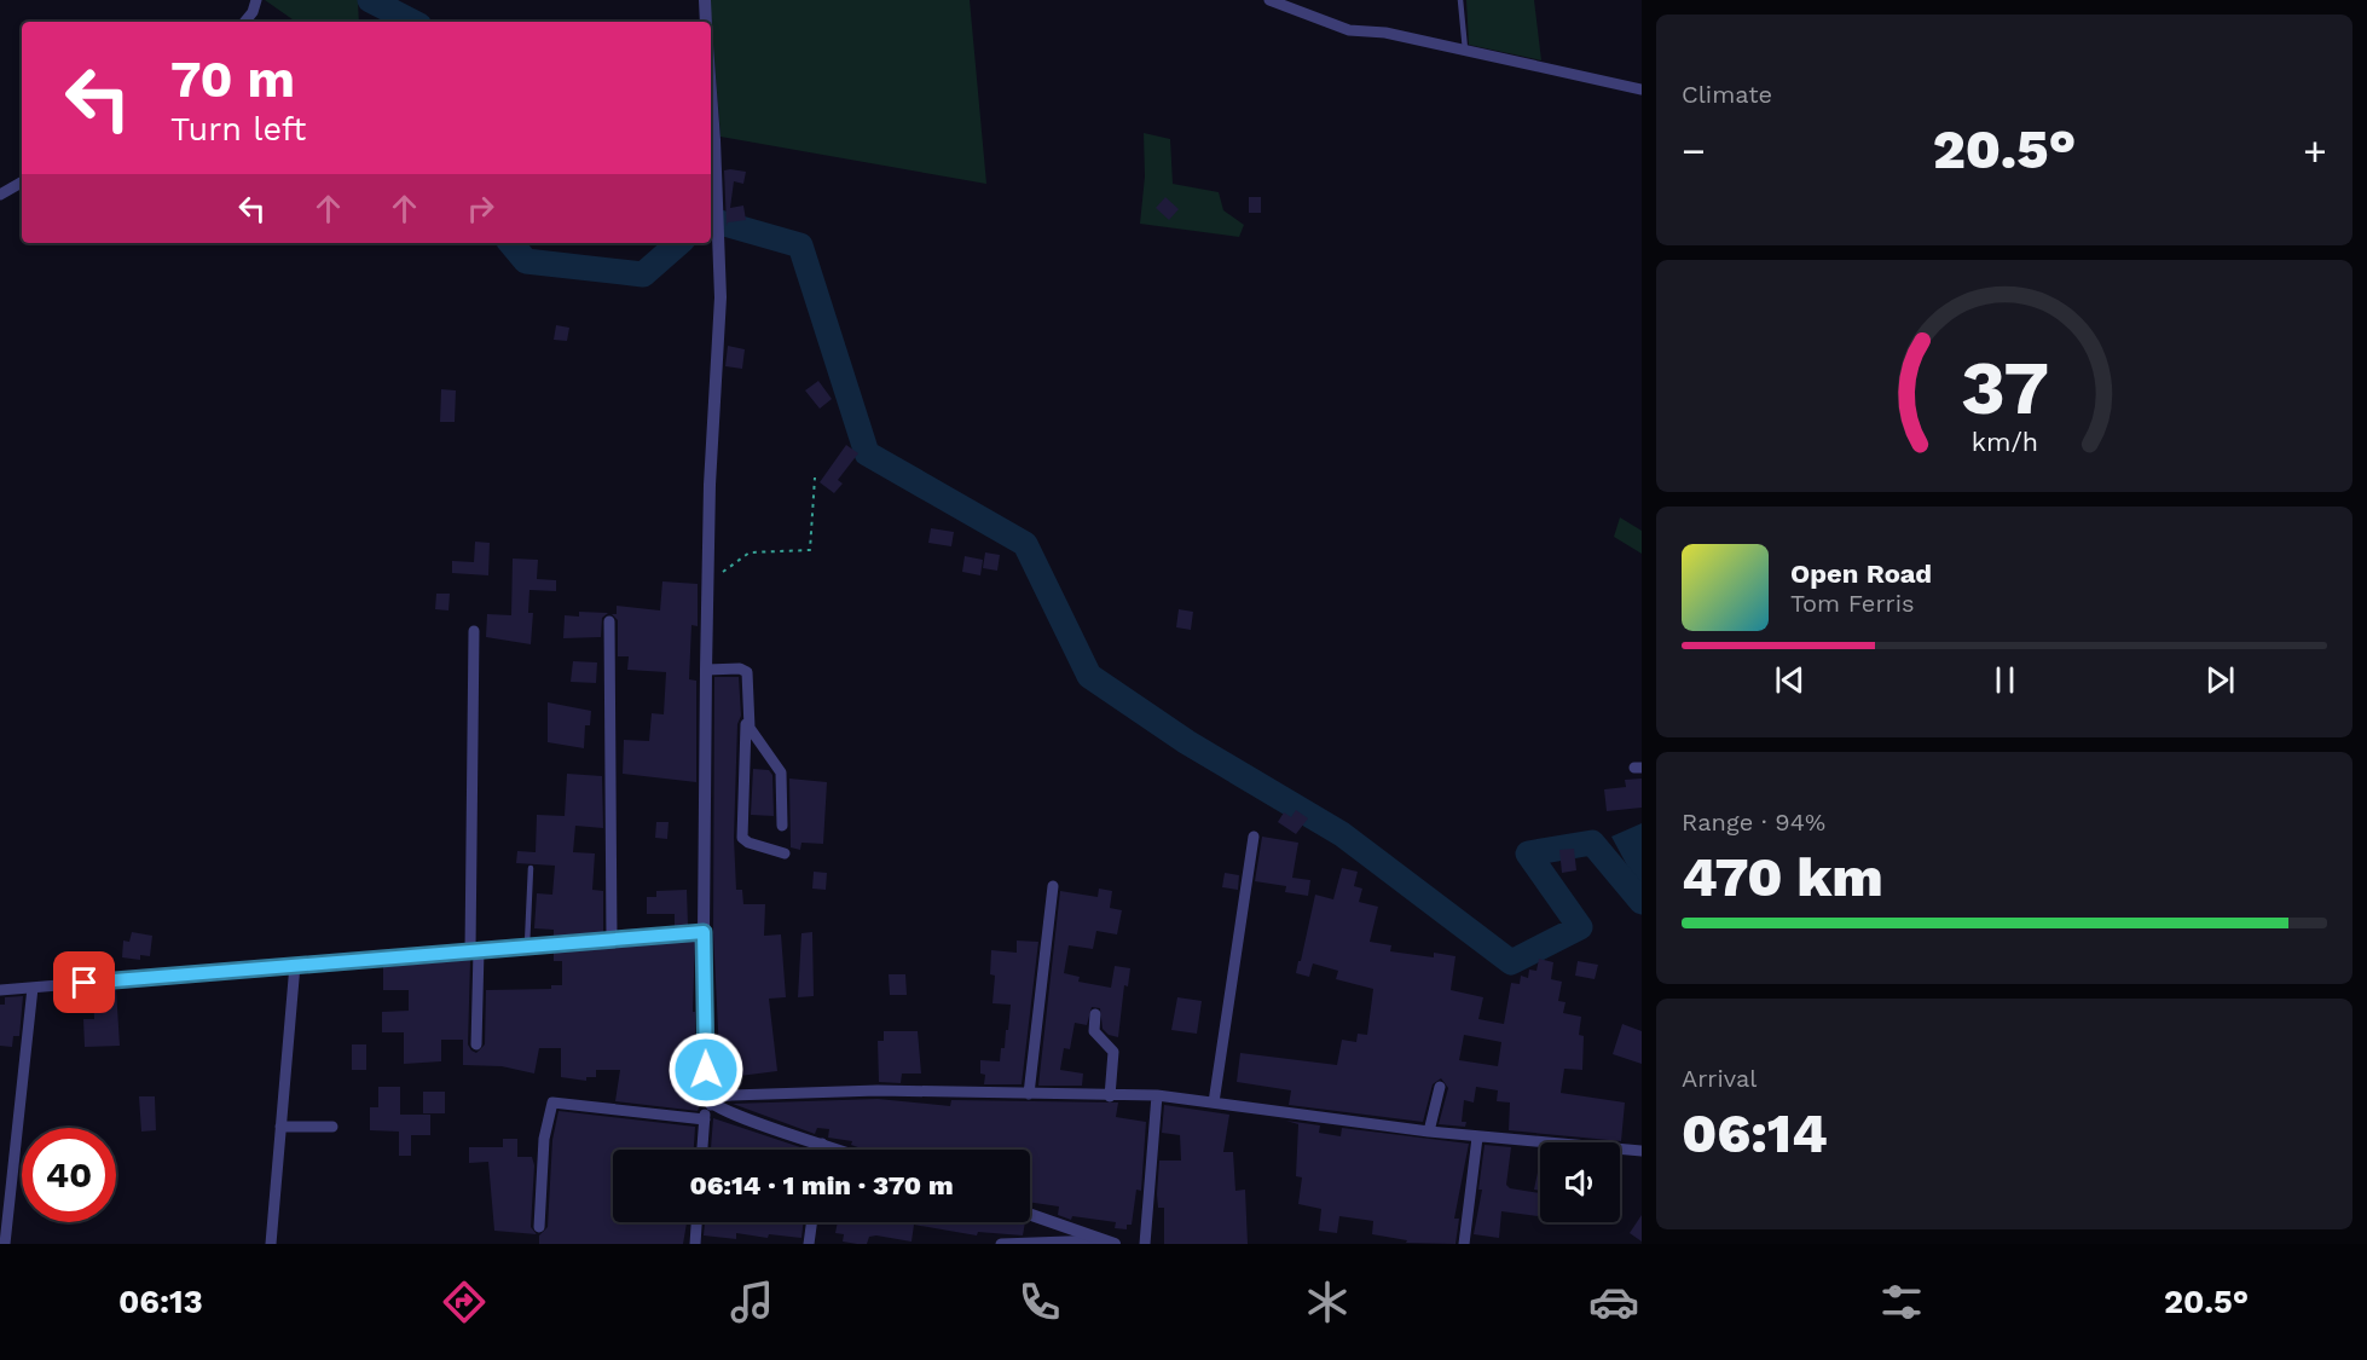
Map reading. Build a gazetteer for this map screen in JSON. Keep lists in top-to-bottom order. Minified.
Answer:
{"page":{"tile":["Climate",["Range · 94%","470 km"],["Arrival","06:14"]],"turn":["70 m","Turn left"],"heat":["−","20.5°","+"],"song":["Open Road","Tom Ferris"],"limit":"40","trip":"06:14 · 1 min · 370 m","tabs":["06:13","20.5°"],"gauge":["37","km/h"]}}
